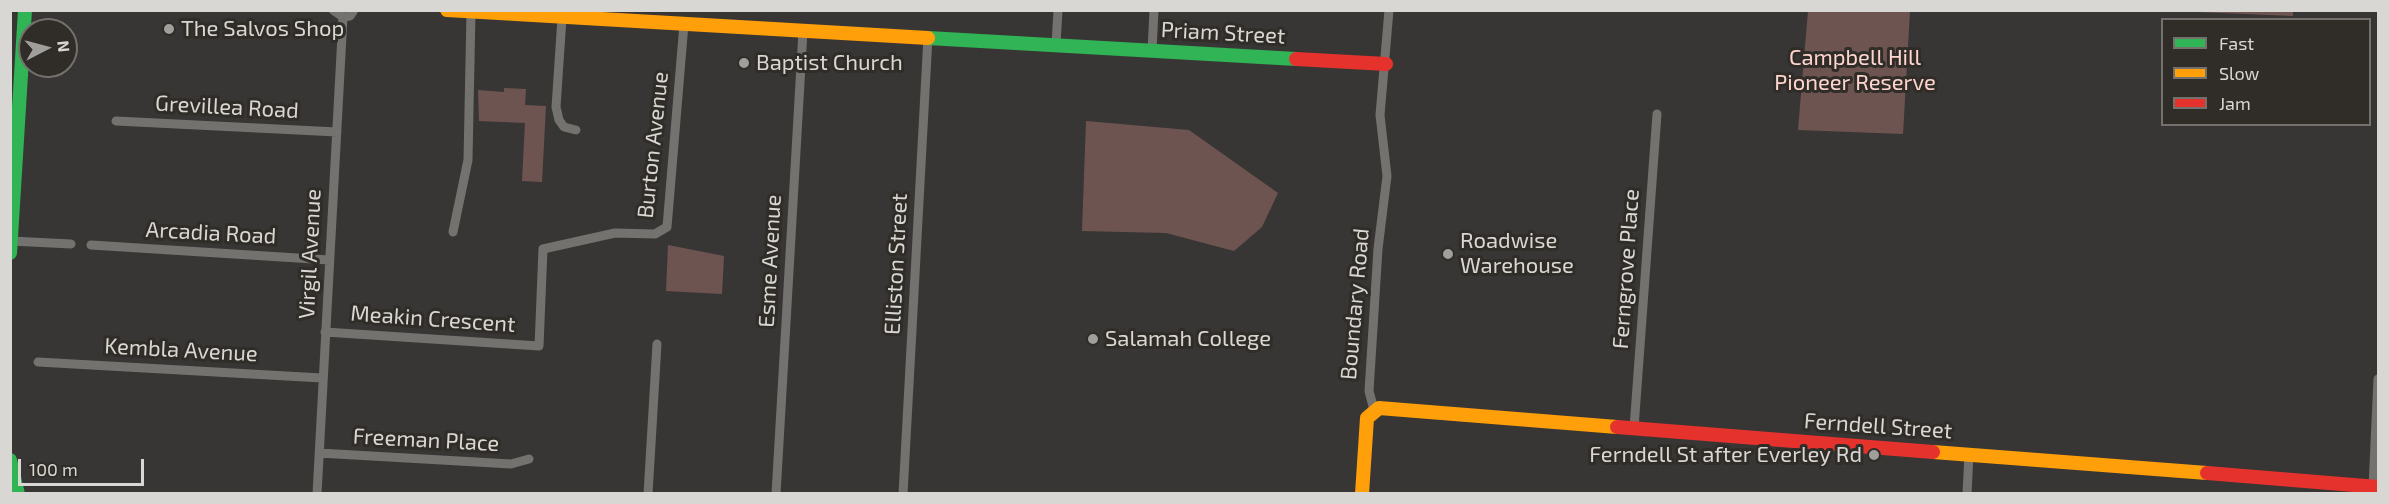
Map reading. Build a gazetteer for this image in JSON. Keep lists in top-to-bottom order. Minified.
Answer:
{"streets":{"main road":["Priam Street","Boundary Road","Ferndell Street"],"street":["Grevillea Road","Burton Avenue","Arcadia Road","Virgil Avenue","Esme Avenue","Elliston Street","Ferngrove Place","Meakin Crescent","Kembla Avenue","Freeman Place"]},"crossings":[["Priam Street","Burton Avenue"],["Priam Street","Esme Avenue"],["Priam Street","Elliston Street"],["Priam Street","Boundary Road"],["Grevillea Road","Virgil Avenue"],["Burton Avenue","Meakin Crescent"],["Arcadia Road","Virgil Avenue"],["Virgil Avenue","Meakin Crescent"],["Virgil Avenue","Kembla Avenue"],["Virgil Avenue","Freeman Place"],["Ferngrove Place","Ferndell Street"],["Boundary Road","Ferndell Street"]],"parks":["Campbell Hill Pioneer Reserve"],"places":["The Salvos Shop","Baptist Church","Roadwise Warehouse","Salamah College","Ferndell St after Everley Rd"],"legend":["Fast","Slow","Jam"],"scale_bar":"100 m","north":"right"}
